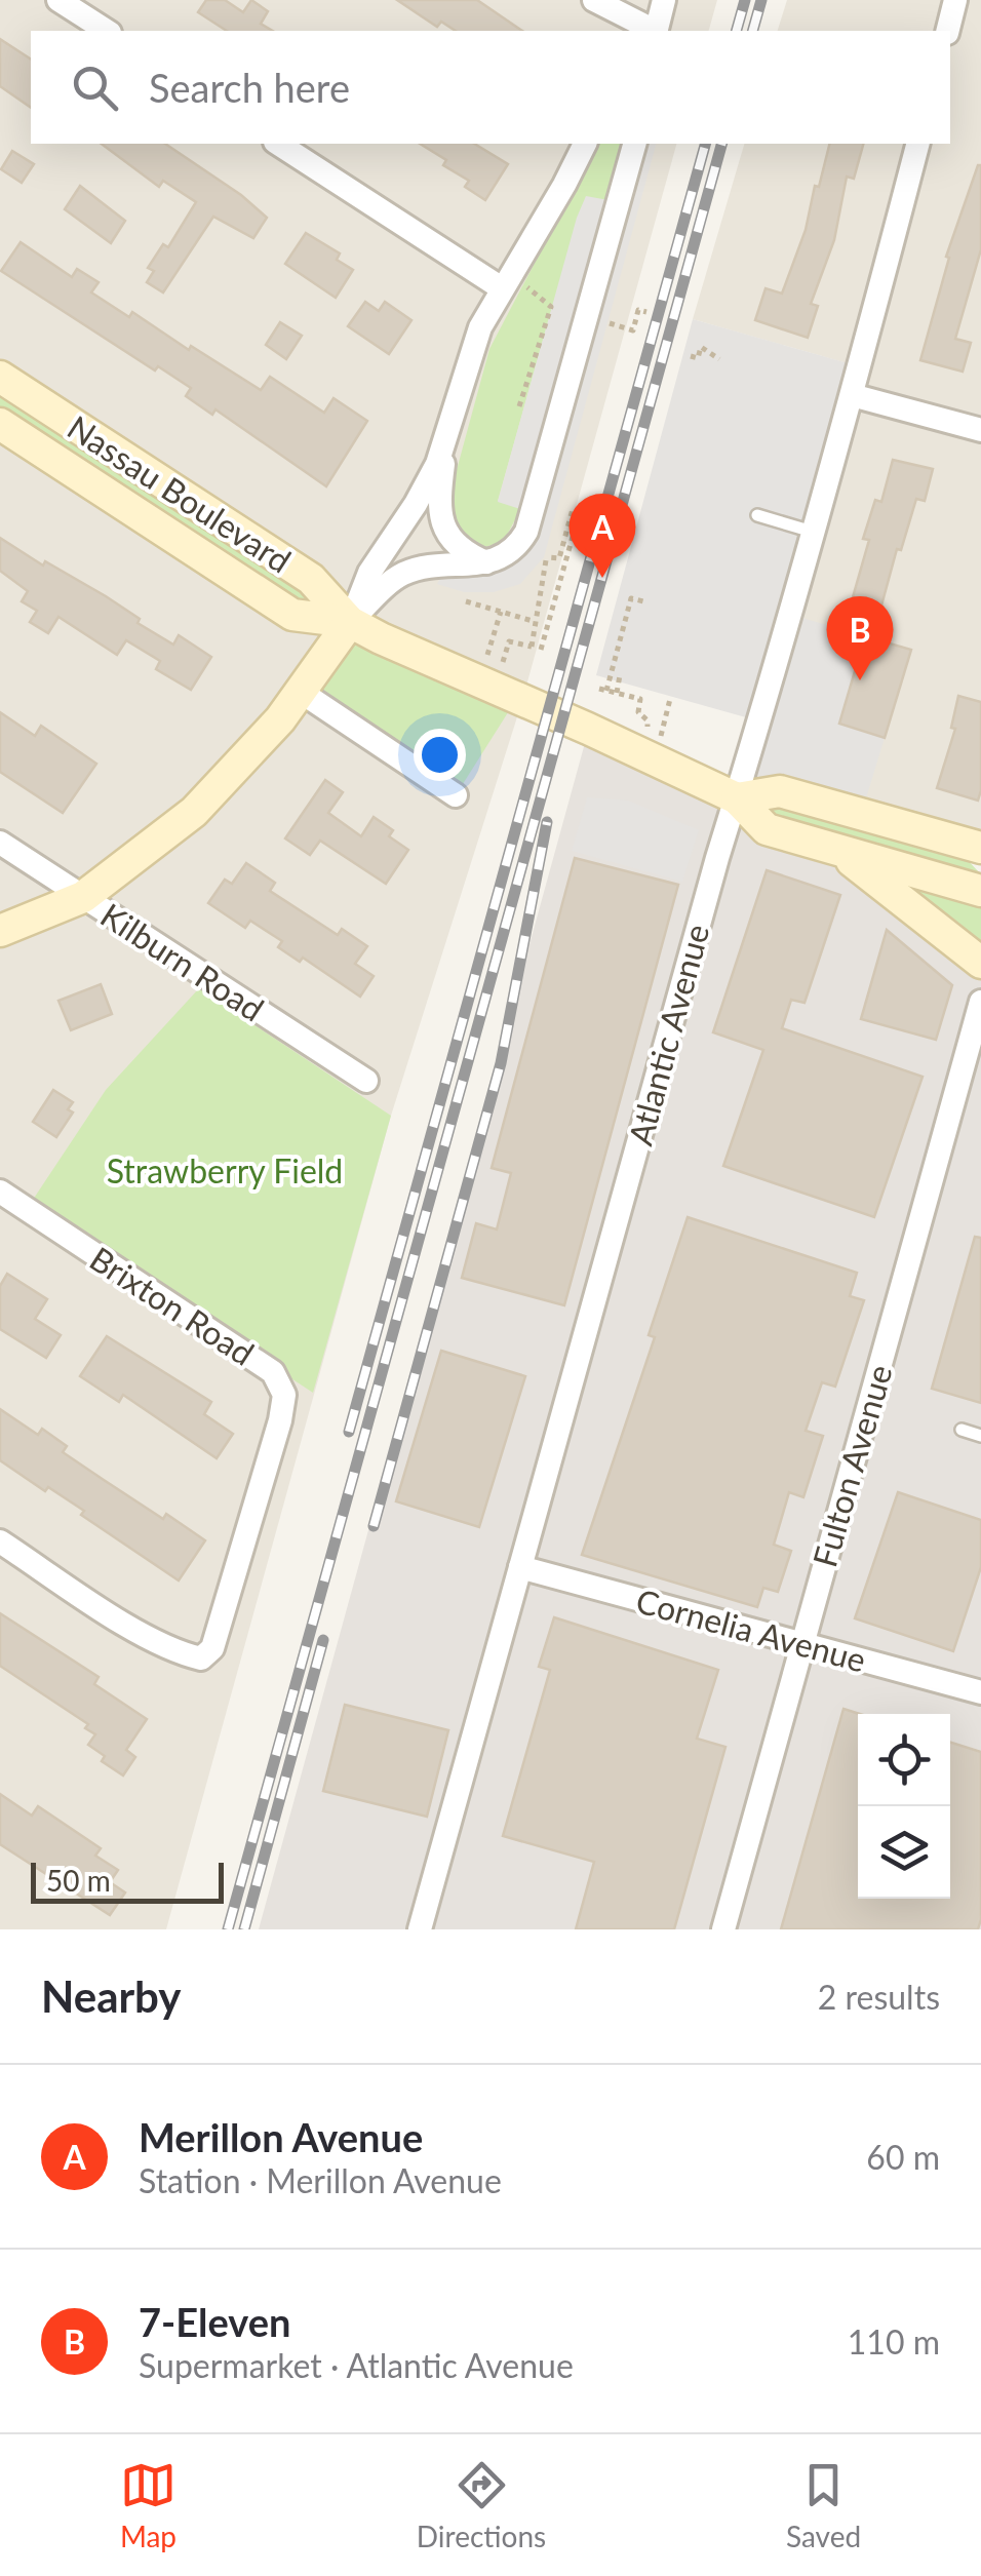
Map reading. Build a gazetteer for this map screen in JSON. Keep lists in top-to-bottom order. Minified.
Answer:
{"streets":{"main road":["Nassau Boulevard"],"street":["Kilburn Road","Atlantic Avenue","Brixton Road","Fulton Avenue","Cornelia Avenue"]},"crossings":[["Nassau Boulevard","Atlantic Avenue"],["Atlantic Avenue","Cornelia Avenue"],["Fulton Avenue","Cornelia Avenue"]],"parks":["Strawberry Field"],"scale_bar":"50 m","page":{"search":"Search here","pins":["A","B"],"scale":"50 m","heading":["Nearby","2 results"],"list":[{"mark":"A","name":"Merillon Avenue","note":"Station · Merillon Avenue","value":"60 m"},{"mark":"B","name":"7-Eleven","note":"Supermarket · Atlantic Avenue","value":"110 m"}],"nav":["Map","Directions","Saved"]}}
